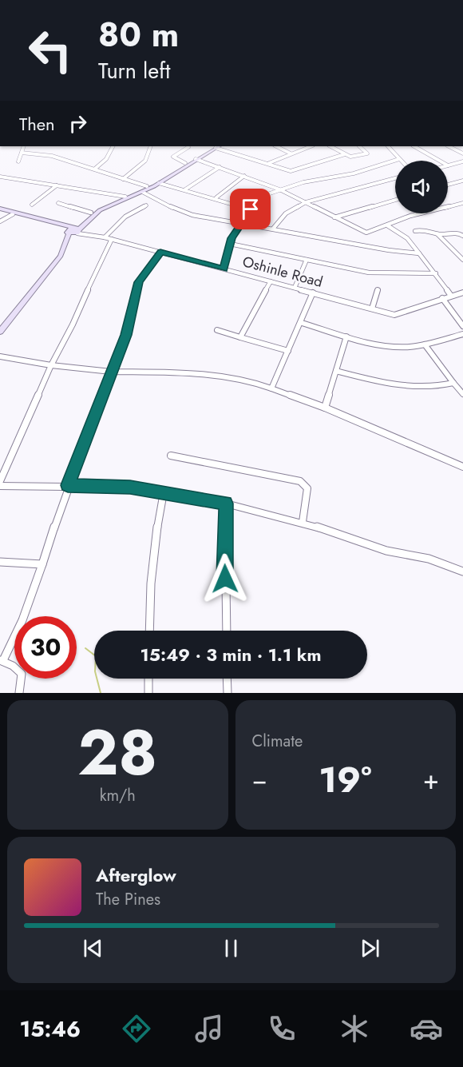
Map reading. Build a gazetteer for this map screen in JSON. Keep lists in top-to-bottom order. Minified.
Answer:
{"streets":{"street":["Oshinle Road"]},"page":{"turn":["80 m","Turn left"],"then":"Then","limit":"30","trip":"15:49 · 3 min · 1.1 km","tile":[["28","km/h"],"Climate"],"heat":["−","19°","+"],"song":["Afterglow","The Pines"],"tabs":"15:46"}}
